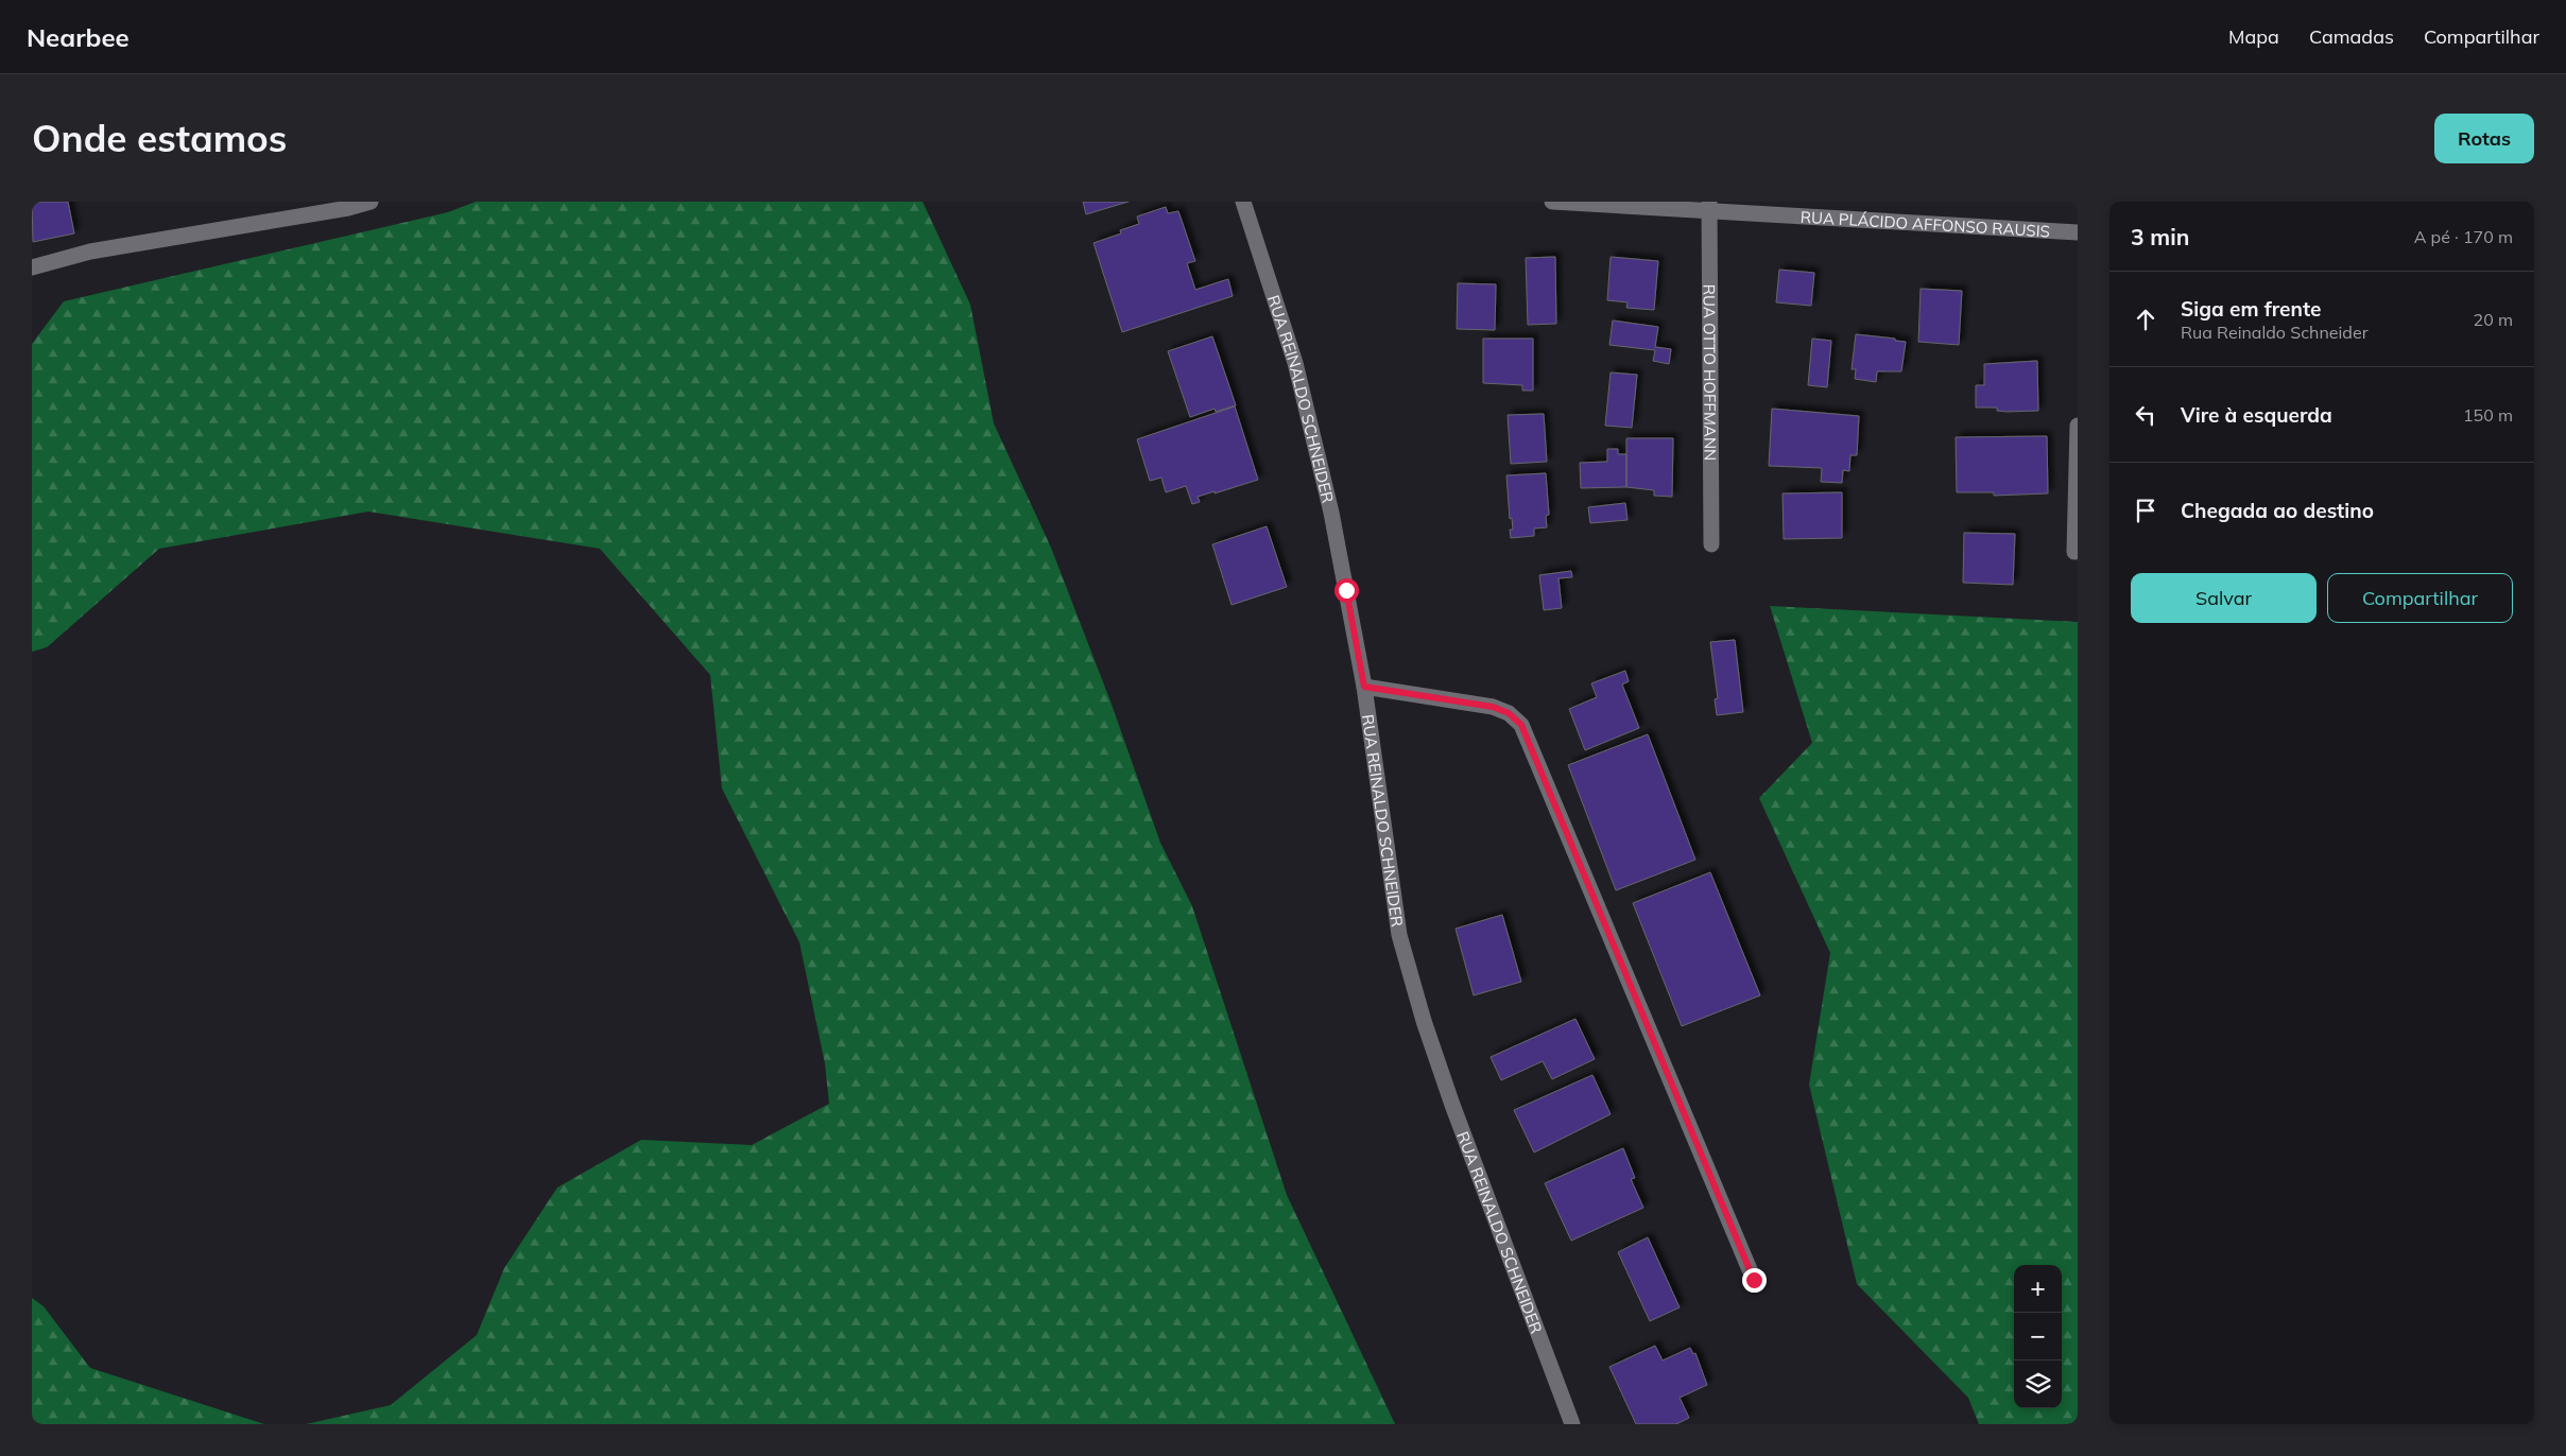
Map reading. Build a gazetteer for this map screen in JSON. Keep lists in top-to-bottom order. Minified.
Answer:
{"streets":{"street":["RUA PLÁCIDO AFFONSO RAUSIS","RUA OTTO HOFFMANN","RUA REINALDO SCHNEIDER"]},"crossings":[["RUA PLÁCIDO AFFONSO RAUSIS","RUA OTTO HOFFMANN"]],"page":{"header":"Nearbee","nav":["Mapa","Camadas","Compartilhar"],"buttons":["Rotas",["Salvar","Compartilhar"]],"title":"Onde estamos","heading":["3 min","A pé · 170 m"],"list":[["Siga em frente","Rua Reinaldo Schneider","20 m"],["Vire à esquerda","150 m"],"Chegada ao destino"],"map_buttons":["+","−"]}}
